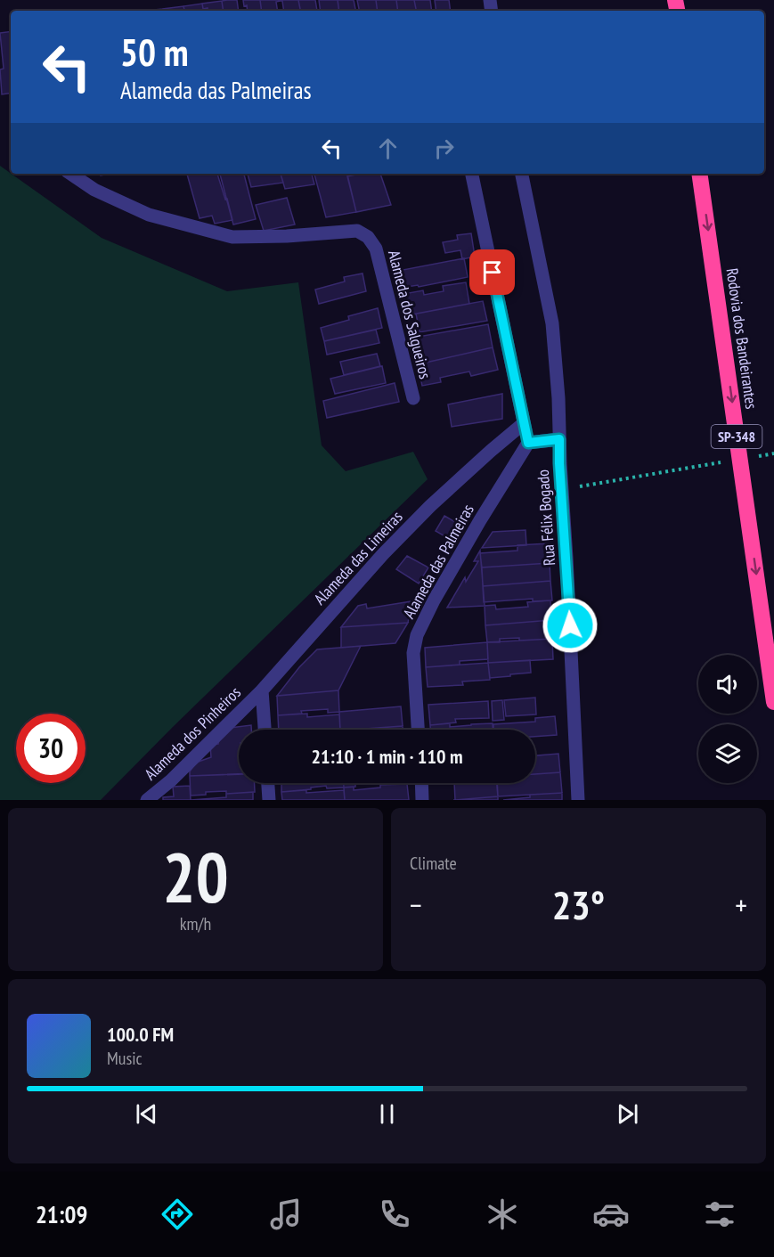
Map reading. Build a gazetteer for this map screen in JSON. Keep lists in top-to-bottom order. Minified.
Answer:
{"streets":{"highway":["Rodovia dos Bandeirantes","SP-348"],"street":["Alameda dos Salgueiros","Rua Félix Bogado","Alameda das Limeiras","Alameda das Palmeiras","Alameda dos Pinheiros"]},"crossings":[["Alameda das Limeiras","Alameda dos Pinheiros"]],"one_way":["Rodovia dos Bandeirantes"],"page":{"turn":["50 m","Alameda das Palmeiras"],"limit":"30","trip":"21:10 · 1 min · 110 m","tile":[["20","km/h"],"Climate"],"heat":["−","23°","+"],"song":["100.0 FM","Music"],"tabs":"21:09"}}
